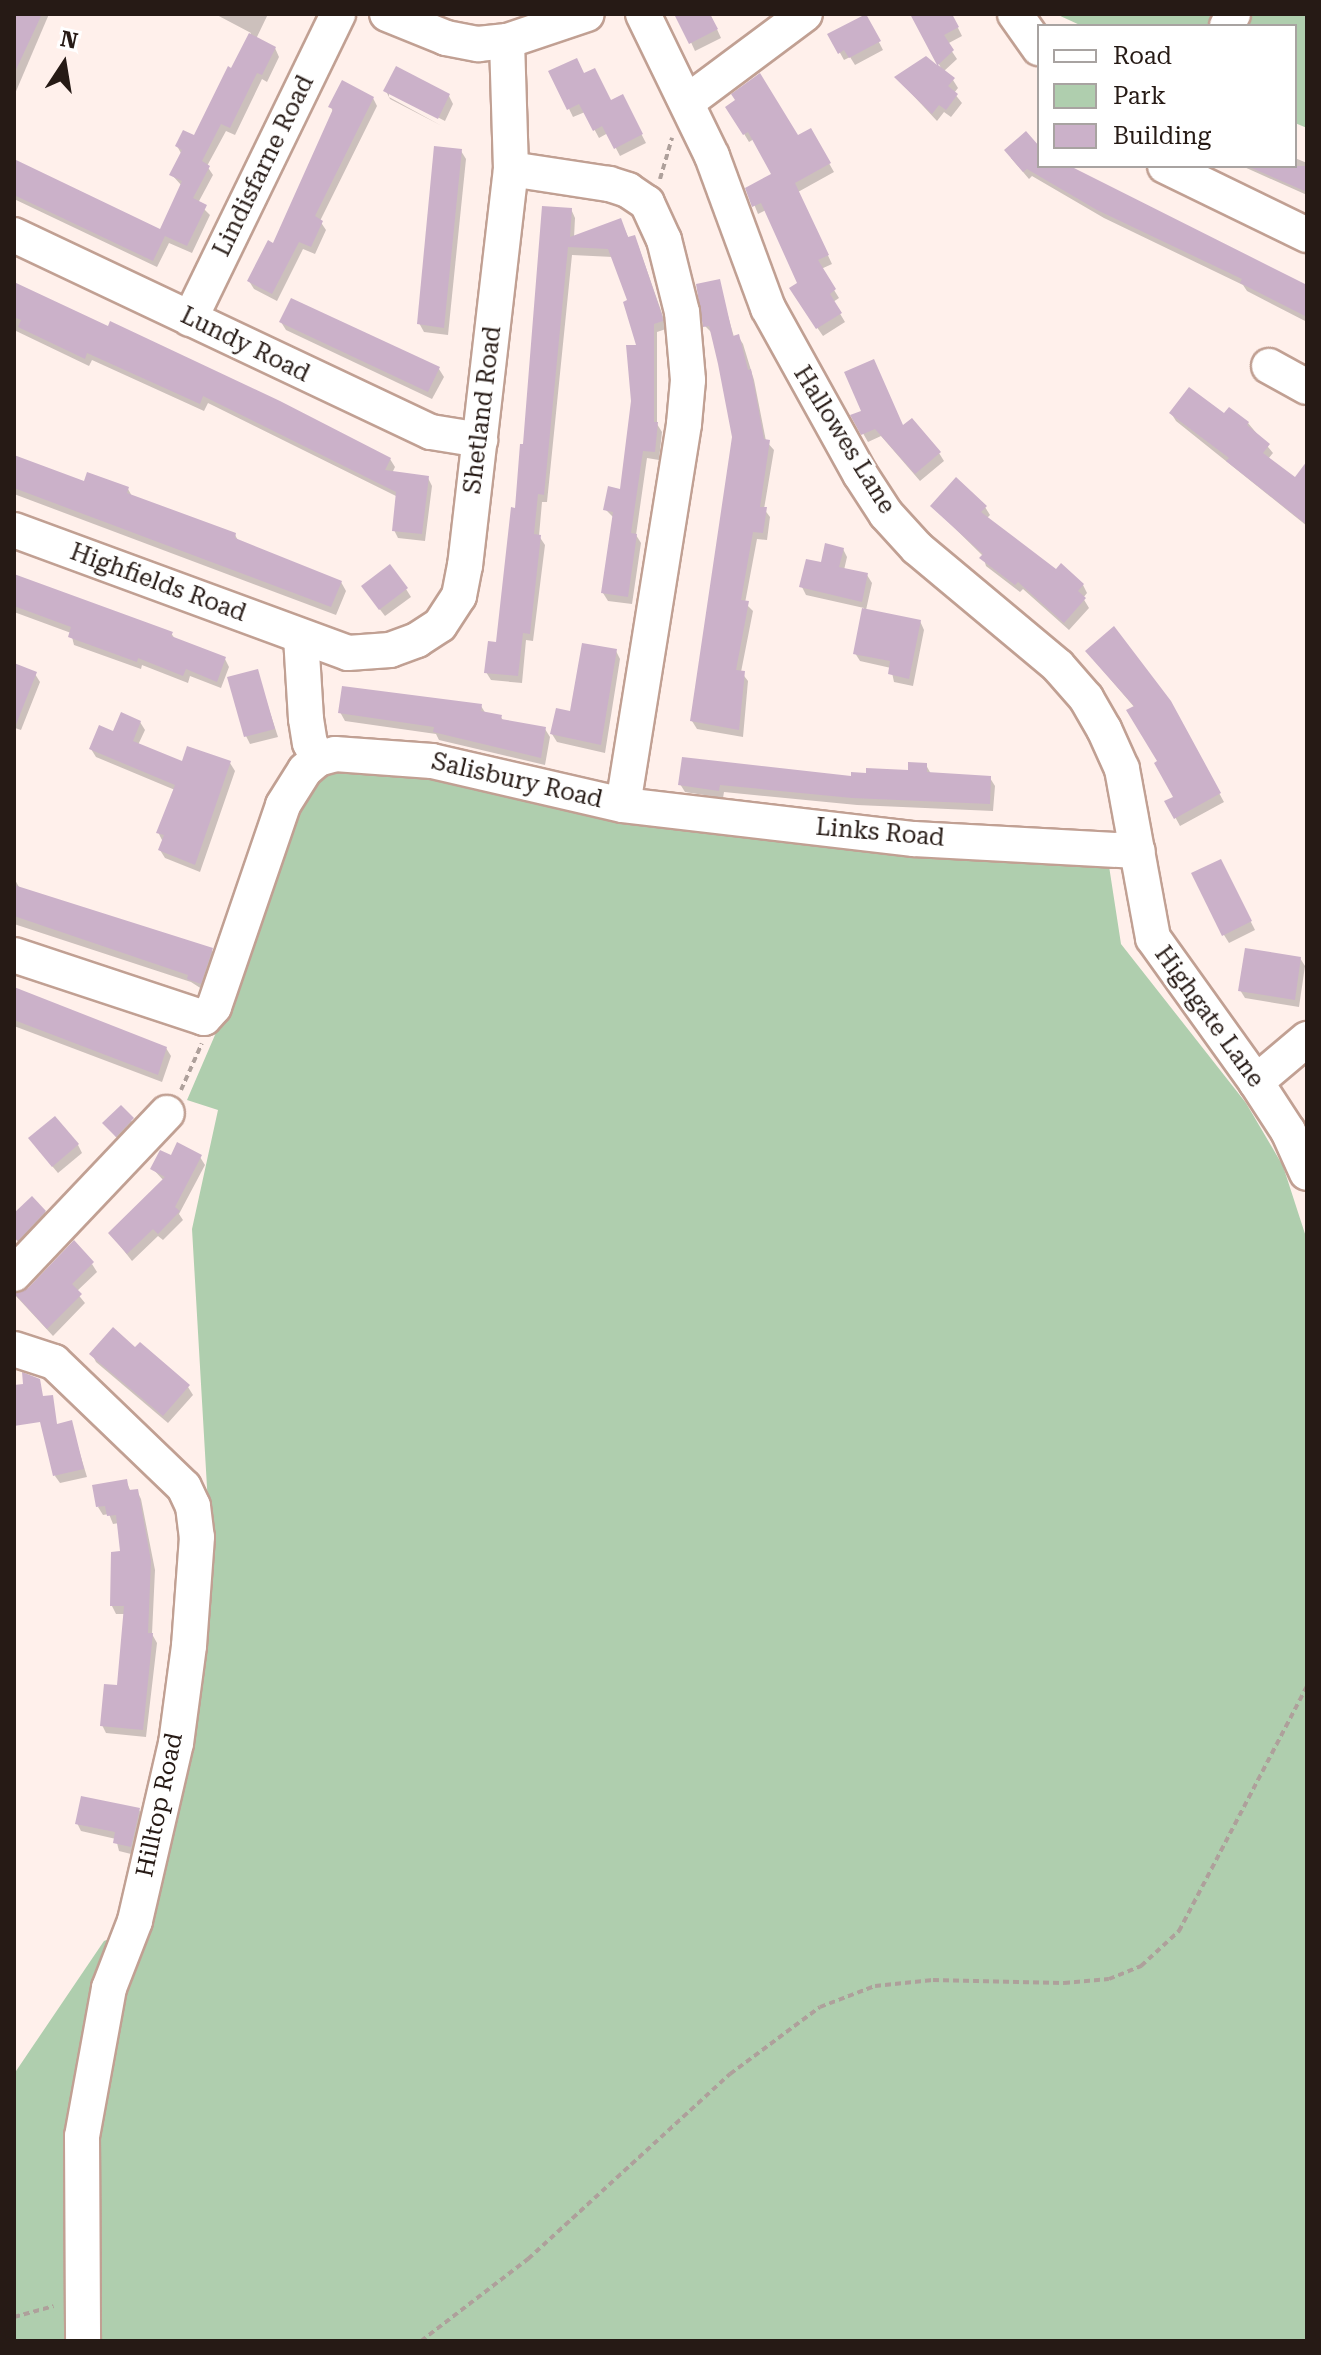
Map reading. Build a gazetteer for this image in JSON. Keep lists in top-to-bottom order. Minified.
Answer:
{"streets":{"street":["Lindisfarne Road","Lundy Road","Shetland Road","Hallowes Lane","Highfields Road","Salisbury Road","Links Road","Highgate Lane","Hilltop Road"]},"crossings":[["Lindisfarne Road","Lundy Road"],["Lundy Road","Shetland Road"],["Shetland Road","Highfields Road"],["Hallowes Lane","Links Road"],["Hallowes Lane","Highgate Lane"],["Salisbury Road","Links Road"],["Links Road","Highgate Lane"]],"legend":["Road","Park","Building"],"north":"top"}
